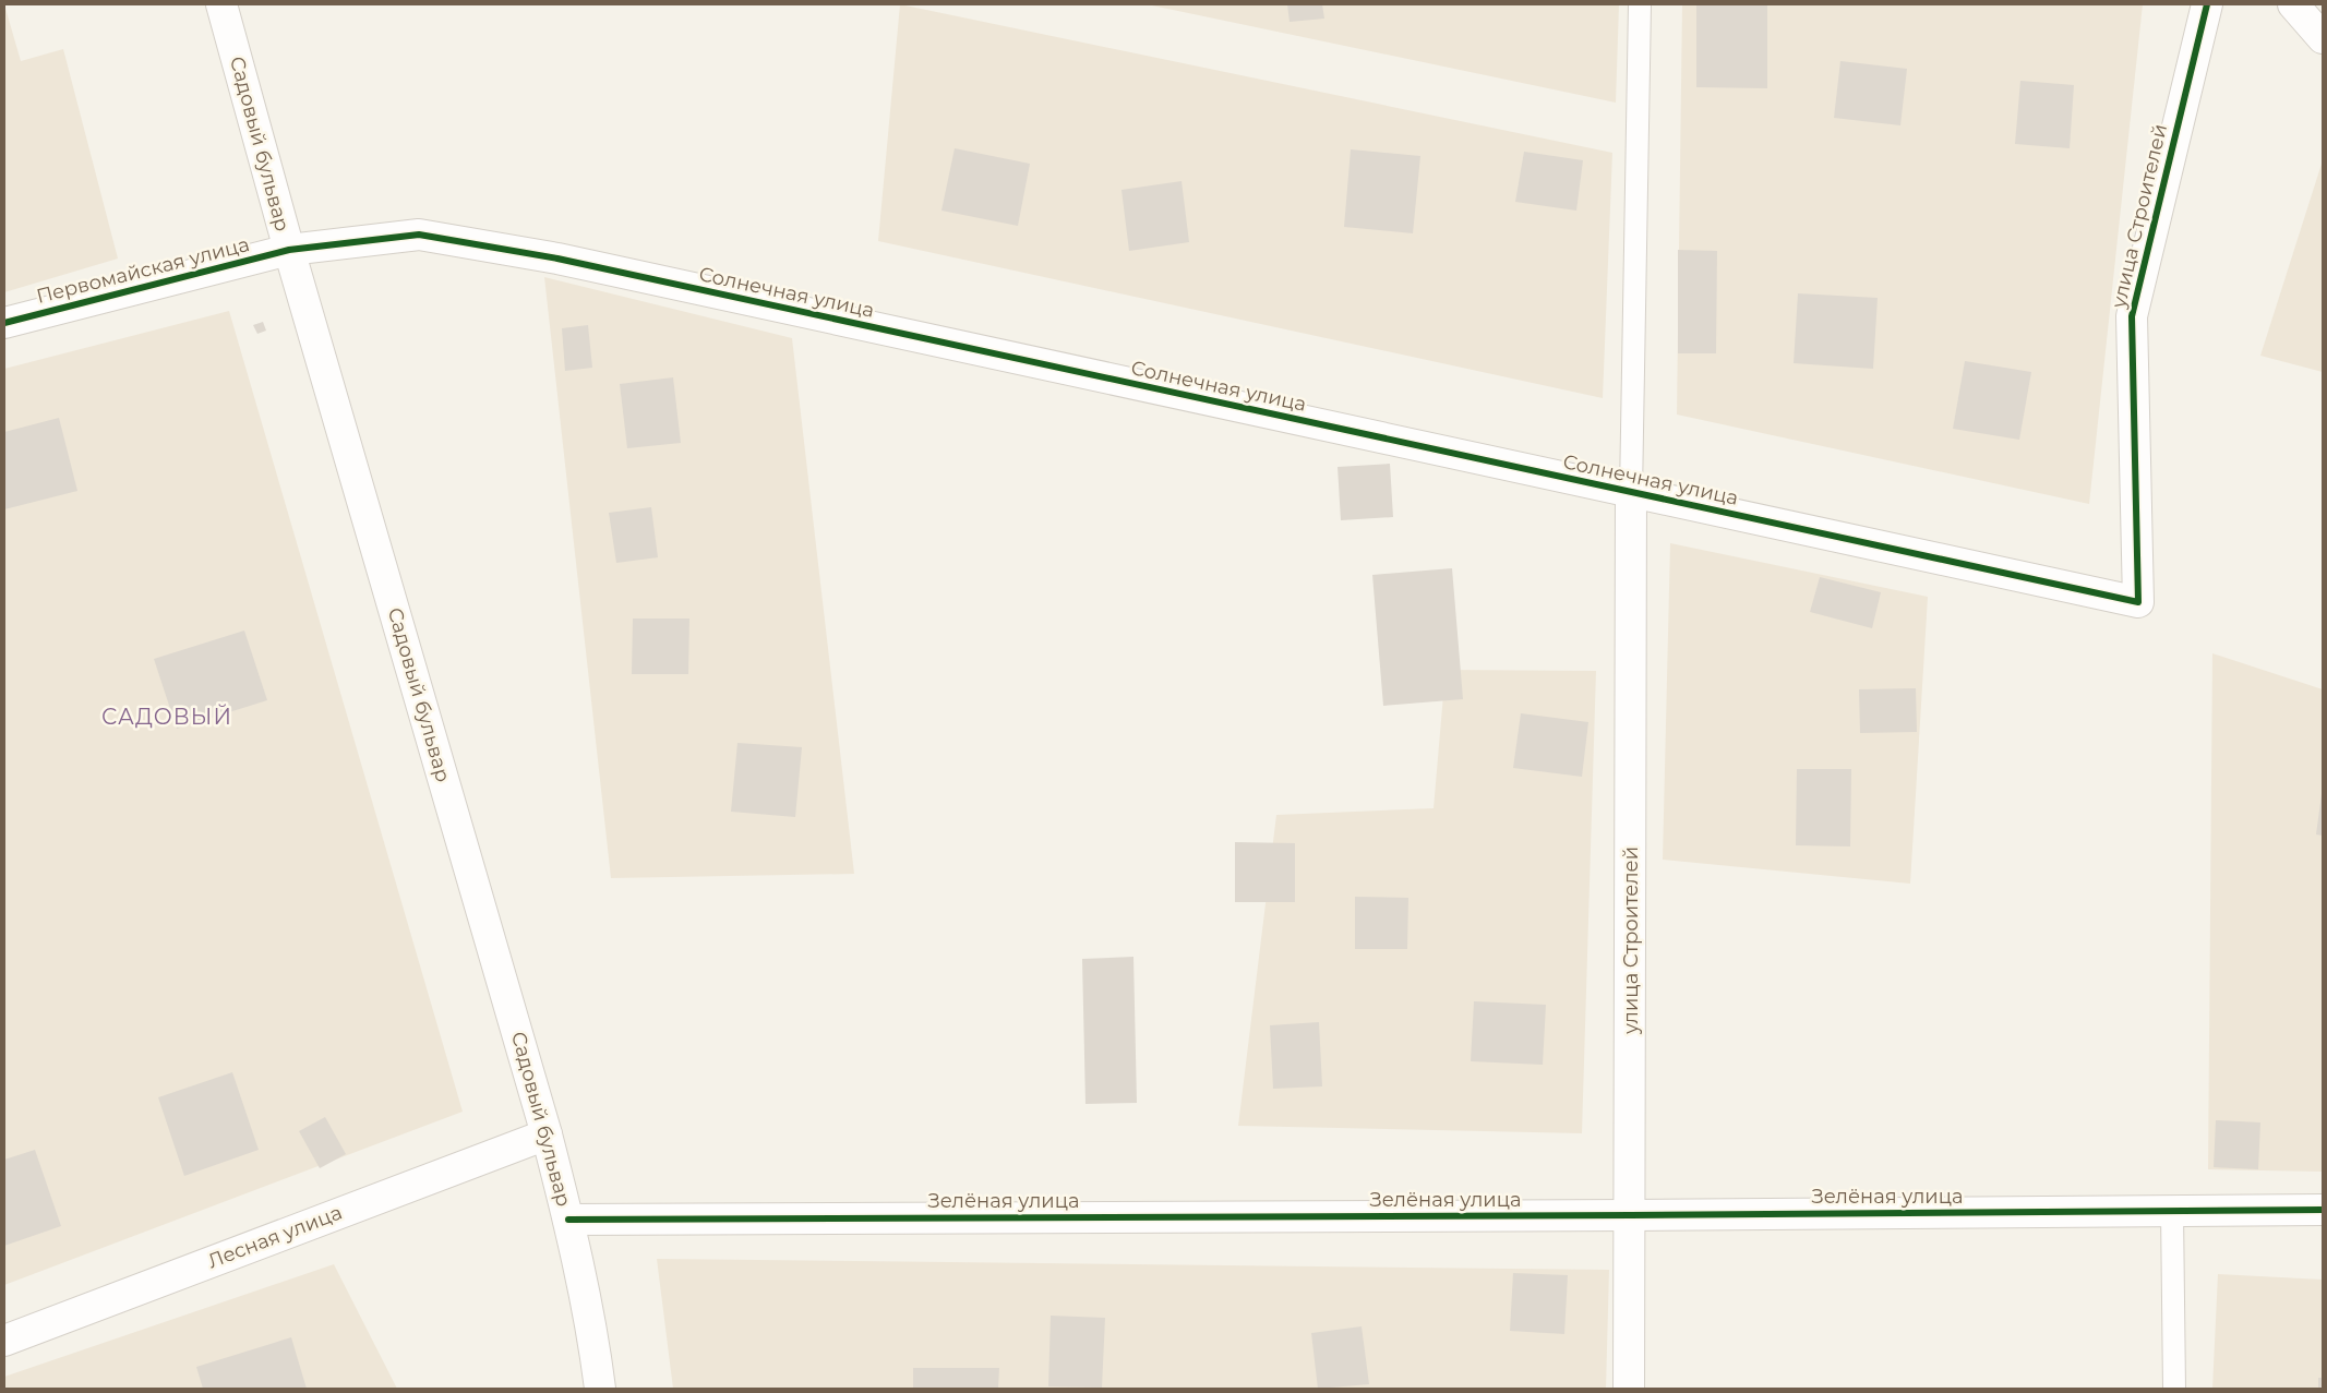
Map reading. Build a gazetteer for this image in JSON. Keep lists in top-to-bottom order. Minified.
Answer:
{"streets":{"street":["Садовый бульвар","улица Строителей","Первомайская улица","Солнечная улица","Зелёная улица","Лесная улица"]},"crossings":[["Садовый бульвар","Первомайская улица"],["Садовый бульвар","Солнечная улица"],["Садовый бульвар","Зелёная улица"],["Садовый бульвар","Лесная улица"],["улица Строителей","Солнечная улица"],["улица Строителей","Зелёная улица"],["Первомайская улица","Солнечная улица"]],"districts":["САДОВЫЙ"]}
